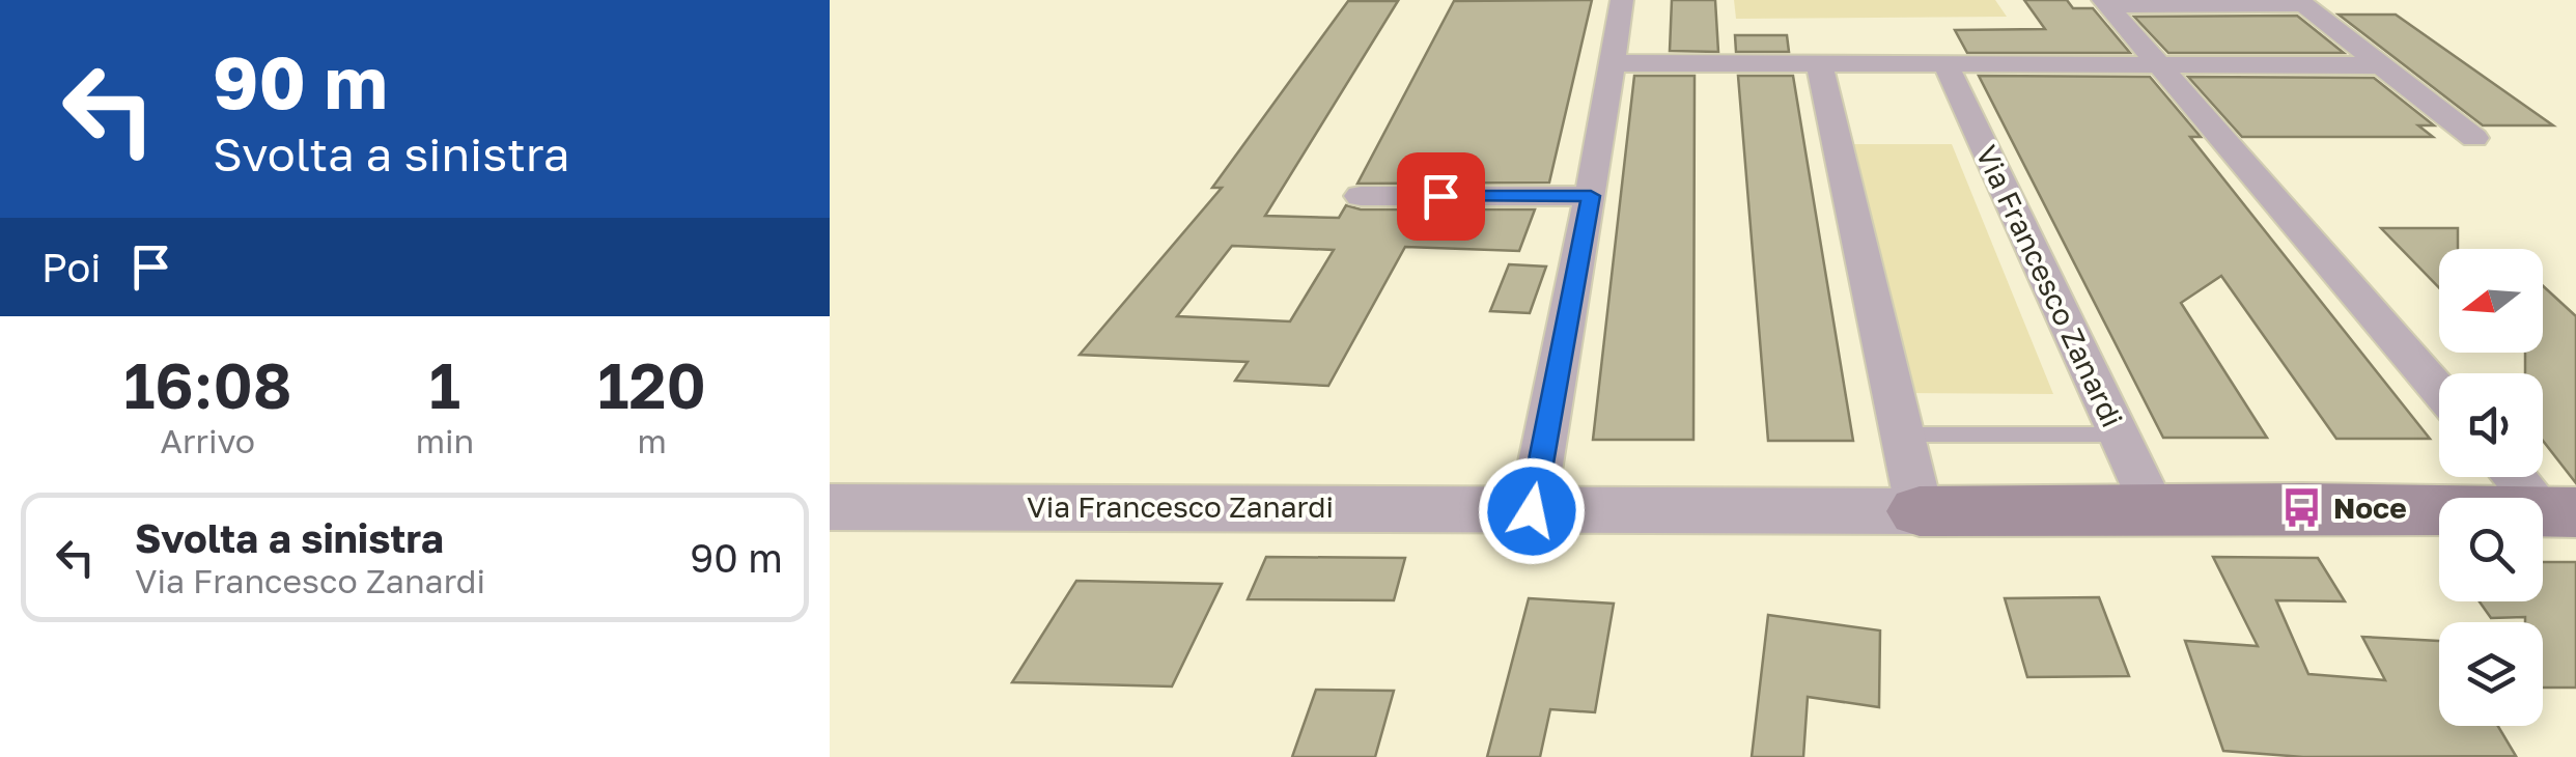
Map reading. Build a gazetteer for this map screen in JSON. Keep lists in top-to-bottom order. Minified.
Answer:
{"streets":{"main road":["Via Francesco Zanardi"]},"places":{"bus stop":["Noce"]},"north":"left","page":{"turn":["90 m","Svolta a sinistra"],"then":"Poi","eta":["16:08","Arrivo","1","min","120","m"],"list":[{"name":"Svolta a sinistra","note":"Via Francesco Zanardi","value":"90 m"}]}}
